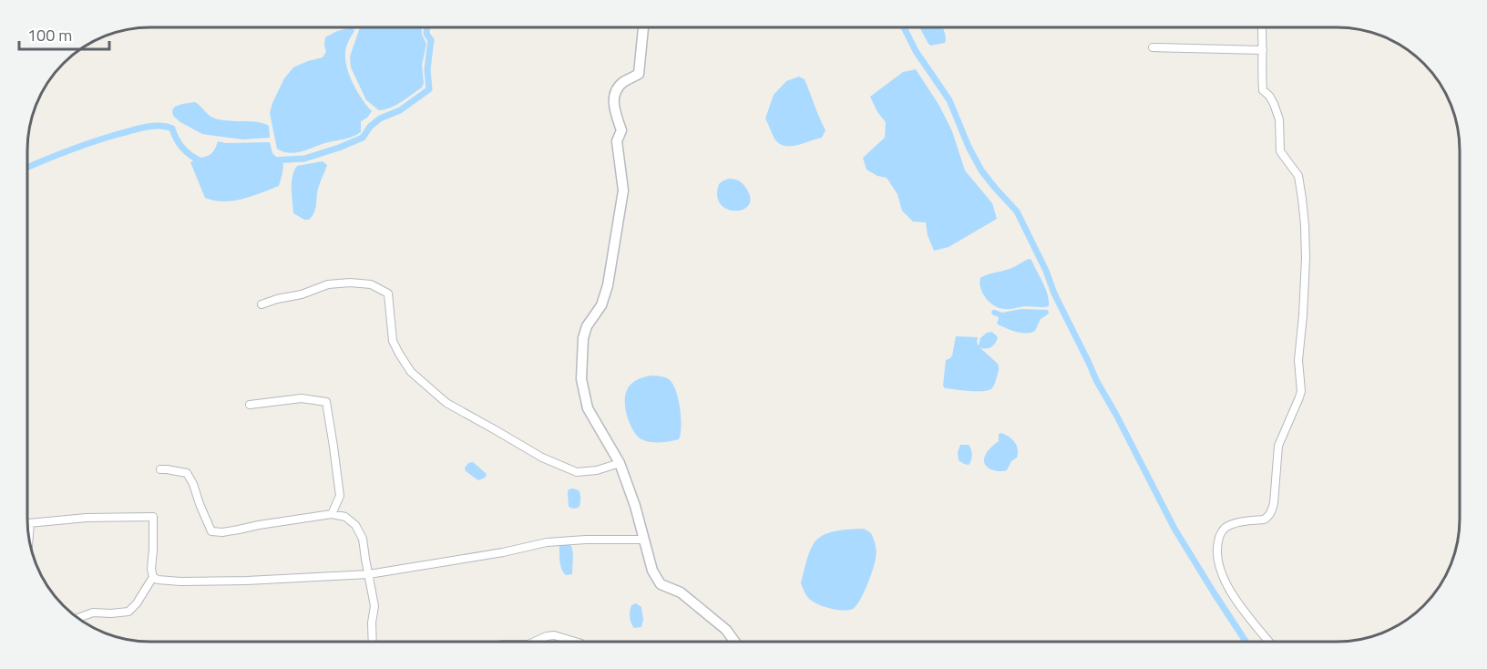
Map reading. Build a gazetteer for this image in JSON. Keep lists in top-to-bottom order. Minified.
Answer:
{"scale_bar":"100 m"}
